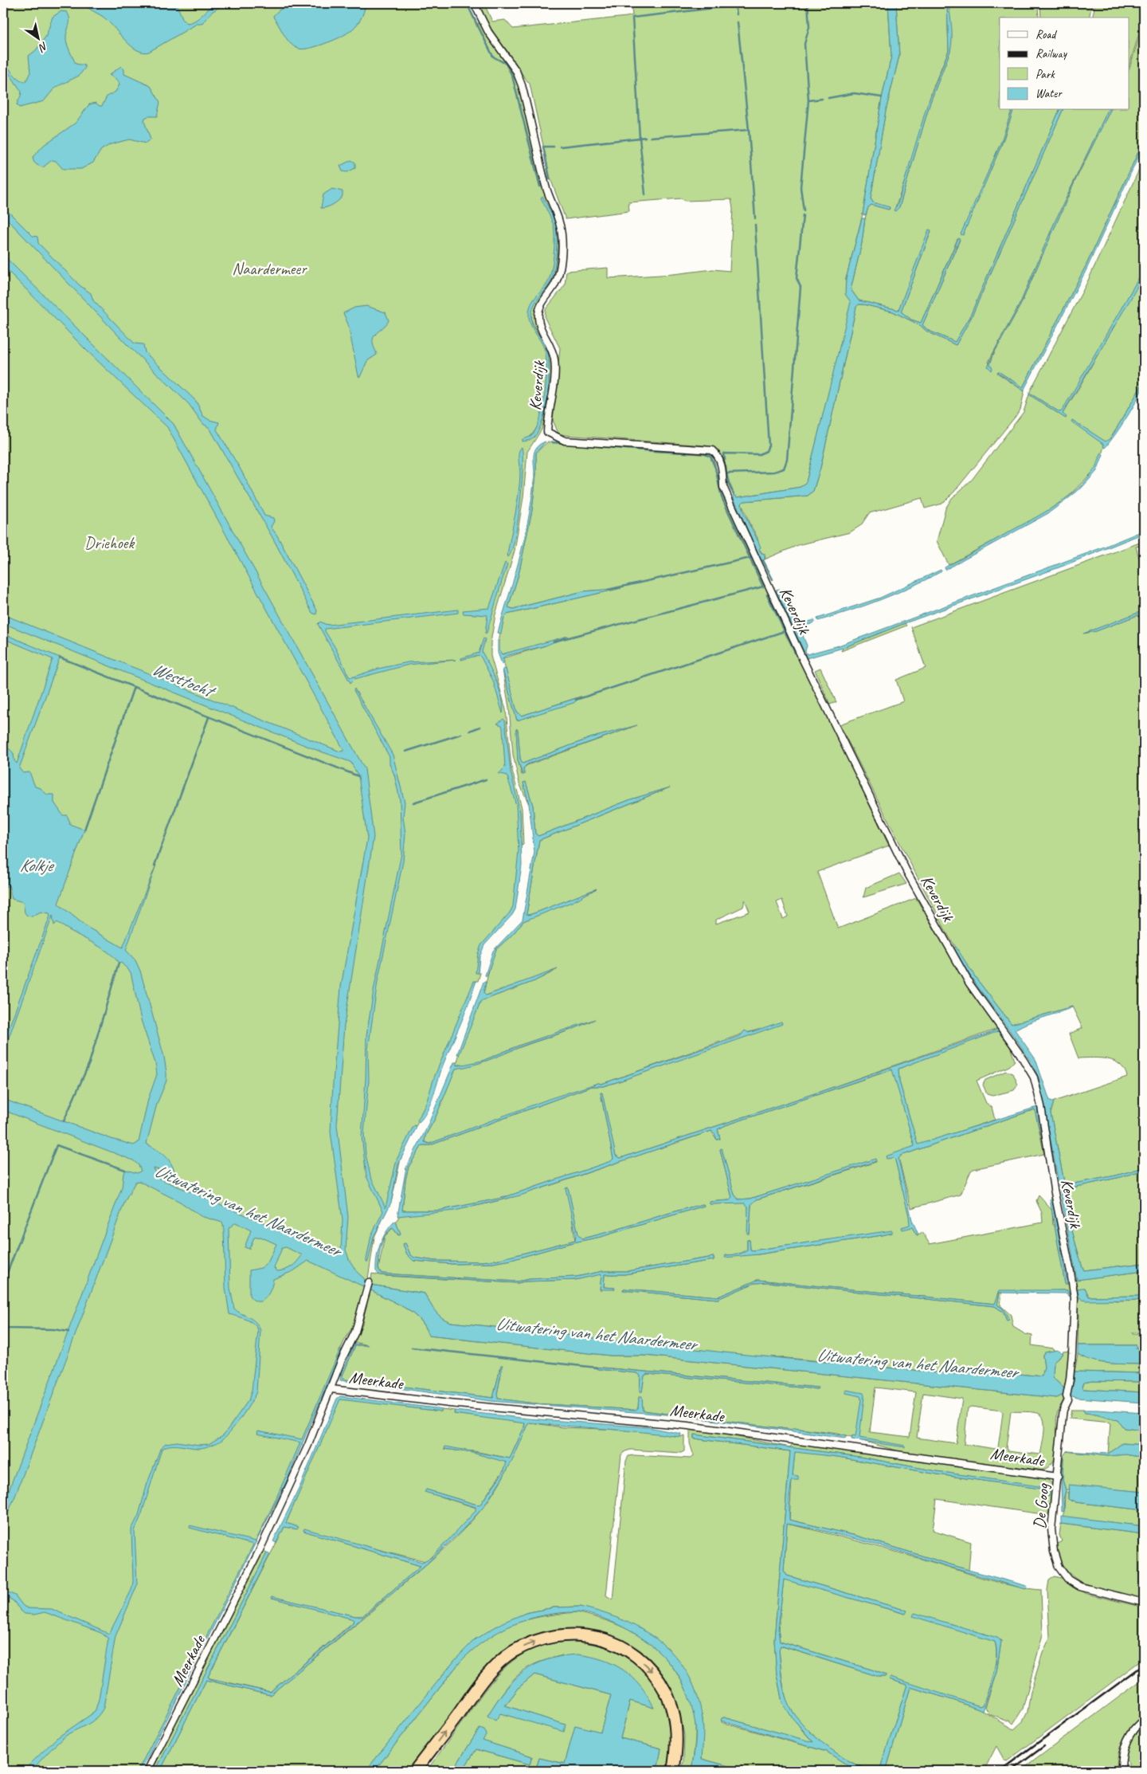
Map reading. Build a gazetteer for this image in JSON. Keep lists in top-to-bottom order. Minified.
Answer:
{"streets":{"street":["Keverdijk","Meerkade","De Goog"]},"crossings":[["Keverdijk","De Goog"],["Meerkade","De Goog"]],"water":["Westtocht","Kolkje","Uitwatering van het Naardermeer"],"parks":["Naardermeer","Driehoek"],"legend":["Road","Railway","Park","Water"],"north":"bottom right"}
